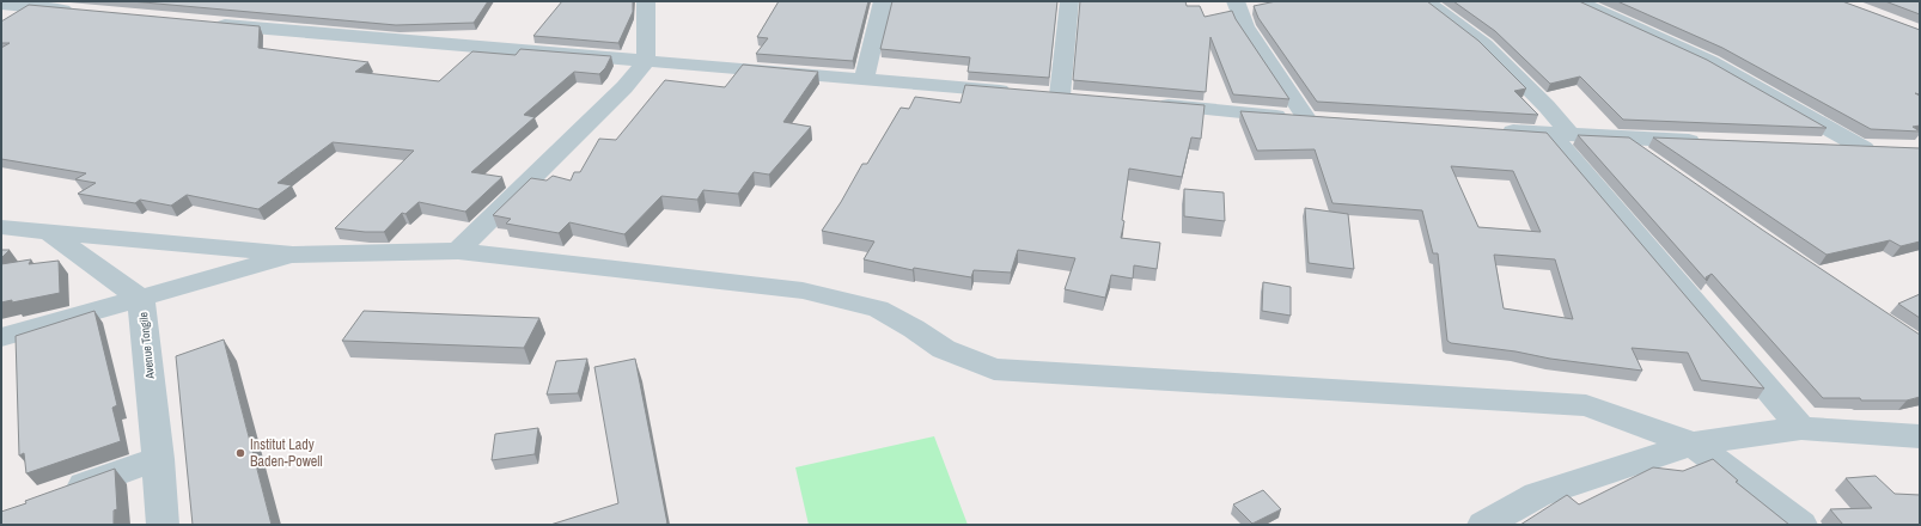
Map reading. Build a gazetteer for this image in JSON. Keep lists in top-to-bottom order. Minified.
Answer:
{"streets":{"street":["Avenue Tongile"]},"places":["Institut Lady Baden-Powell"]}
